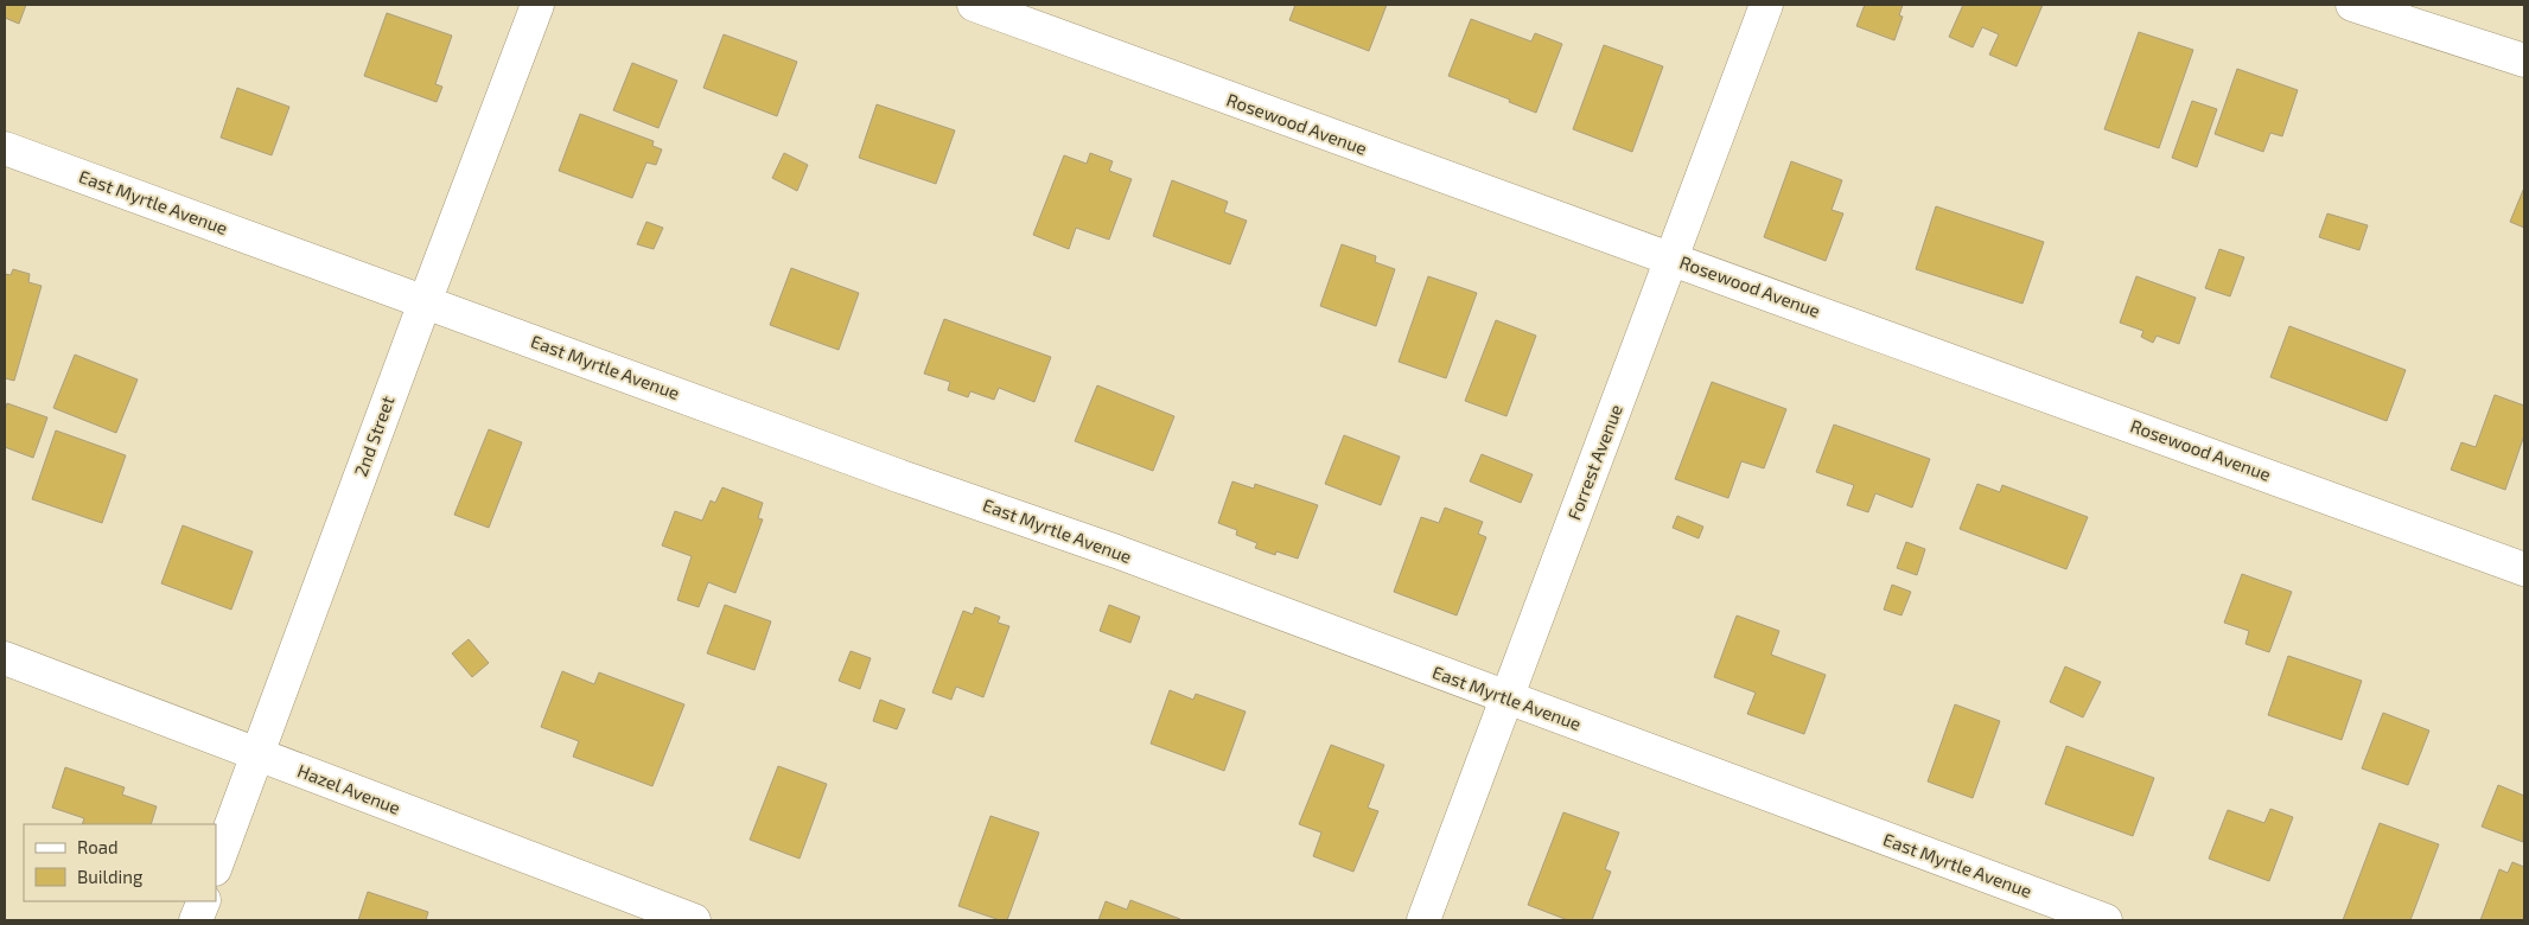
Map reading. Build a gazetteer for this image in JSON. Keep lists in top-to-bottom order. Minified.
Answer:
{"streets":{"street":["Rosewood Avenue","East Myrtle Avenue","2nd Street","Forrest Avenue","Hazel Avenue"]},"crossings":[["Rosewood Avenue","Forrest Avenue"],["East Myrtle Avenue","2nd Street"],["East Myrtle Avenue","Forrest Avenue"],["2nd Street","Hazel Avenue"]],"legend":["Road","Building"]}
